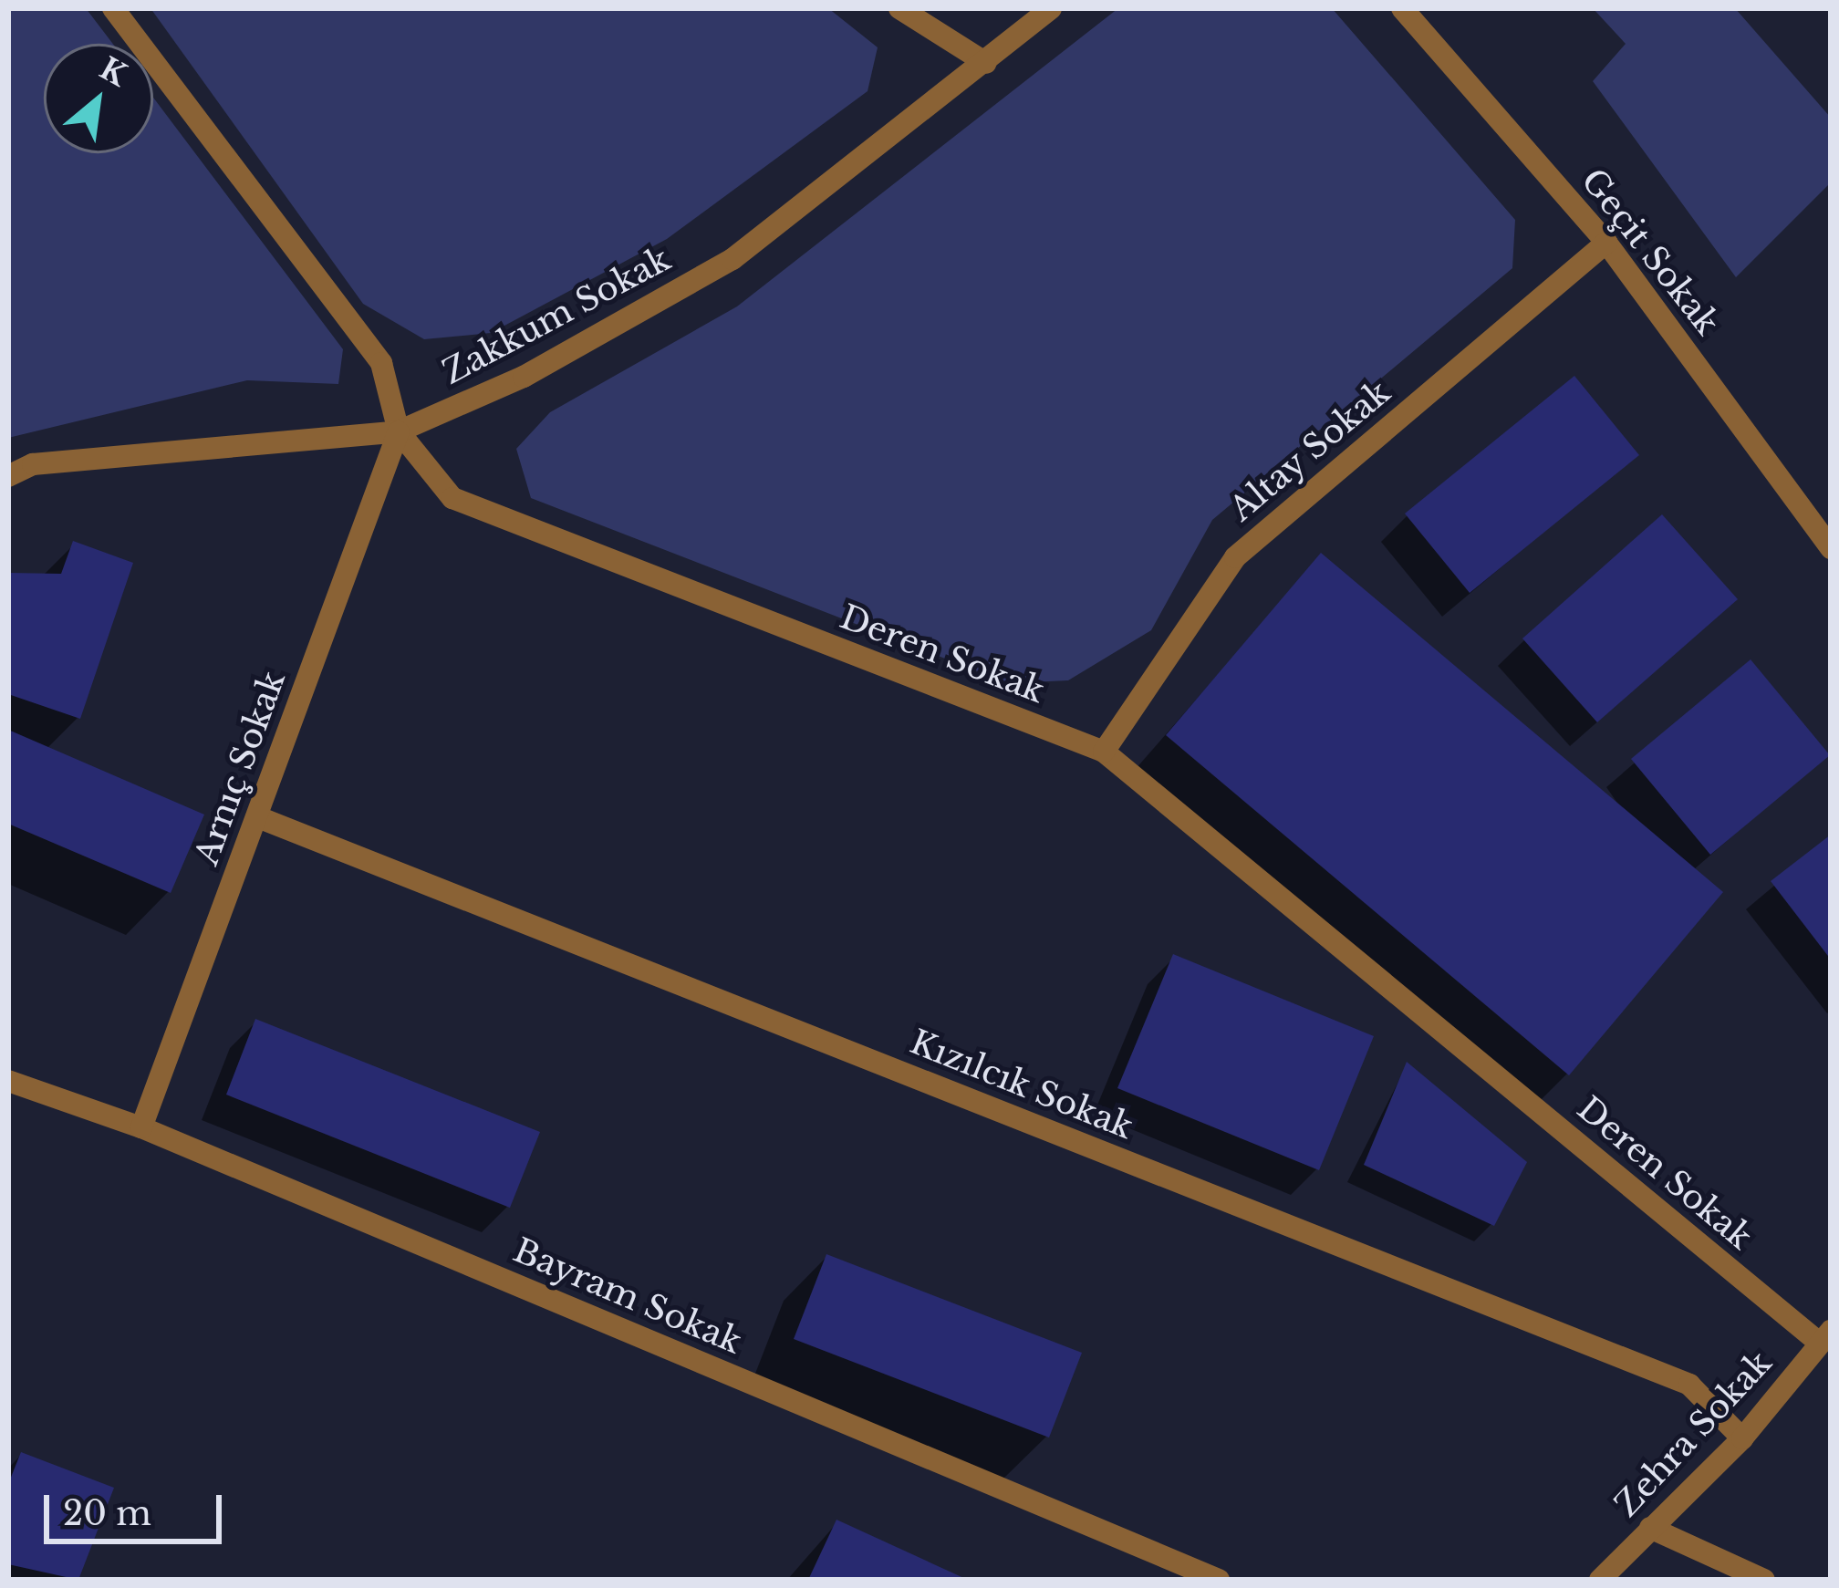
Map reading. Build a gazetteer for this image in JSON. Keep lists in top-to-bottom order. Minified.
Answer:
{"streets":{"street":["Geçit Sokak","Zakkum Sokak","Altay Sokak","Deren Sokak","Arnıç Sokak","Kızılcık Sokak","Bayram Sokak","Zehra Sokak"]},"crossings":[["Geçit Sokak","Altay Sokak"],["Zakkum Sokak","Deren Sokak"],["Zakkum Sokak","Arnıç Sokak"],["Altay Sokak","Deren Sokak"],["Deren Sokak","Arnıç Sokak"],["Deren Sokak","Zehra Sokak"],["Arnıç Sokak","Kızılcık Sokak"],["Arnıç Sokak","Bayram Sokak"],["Kızılcık Sokak","Zehra Sokak"]],"scale_bar":"20 m","north":"top right"}
